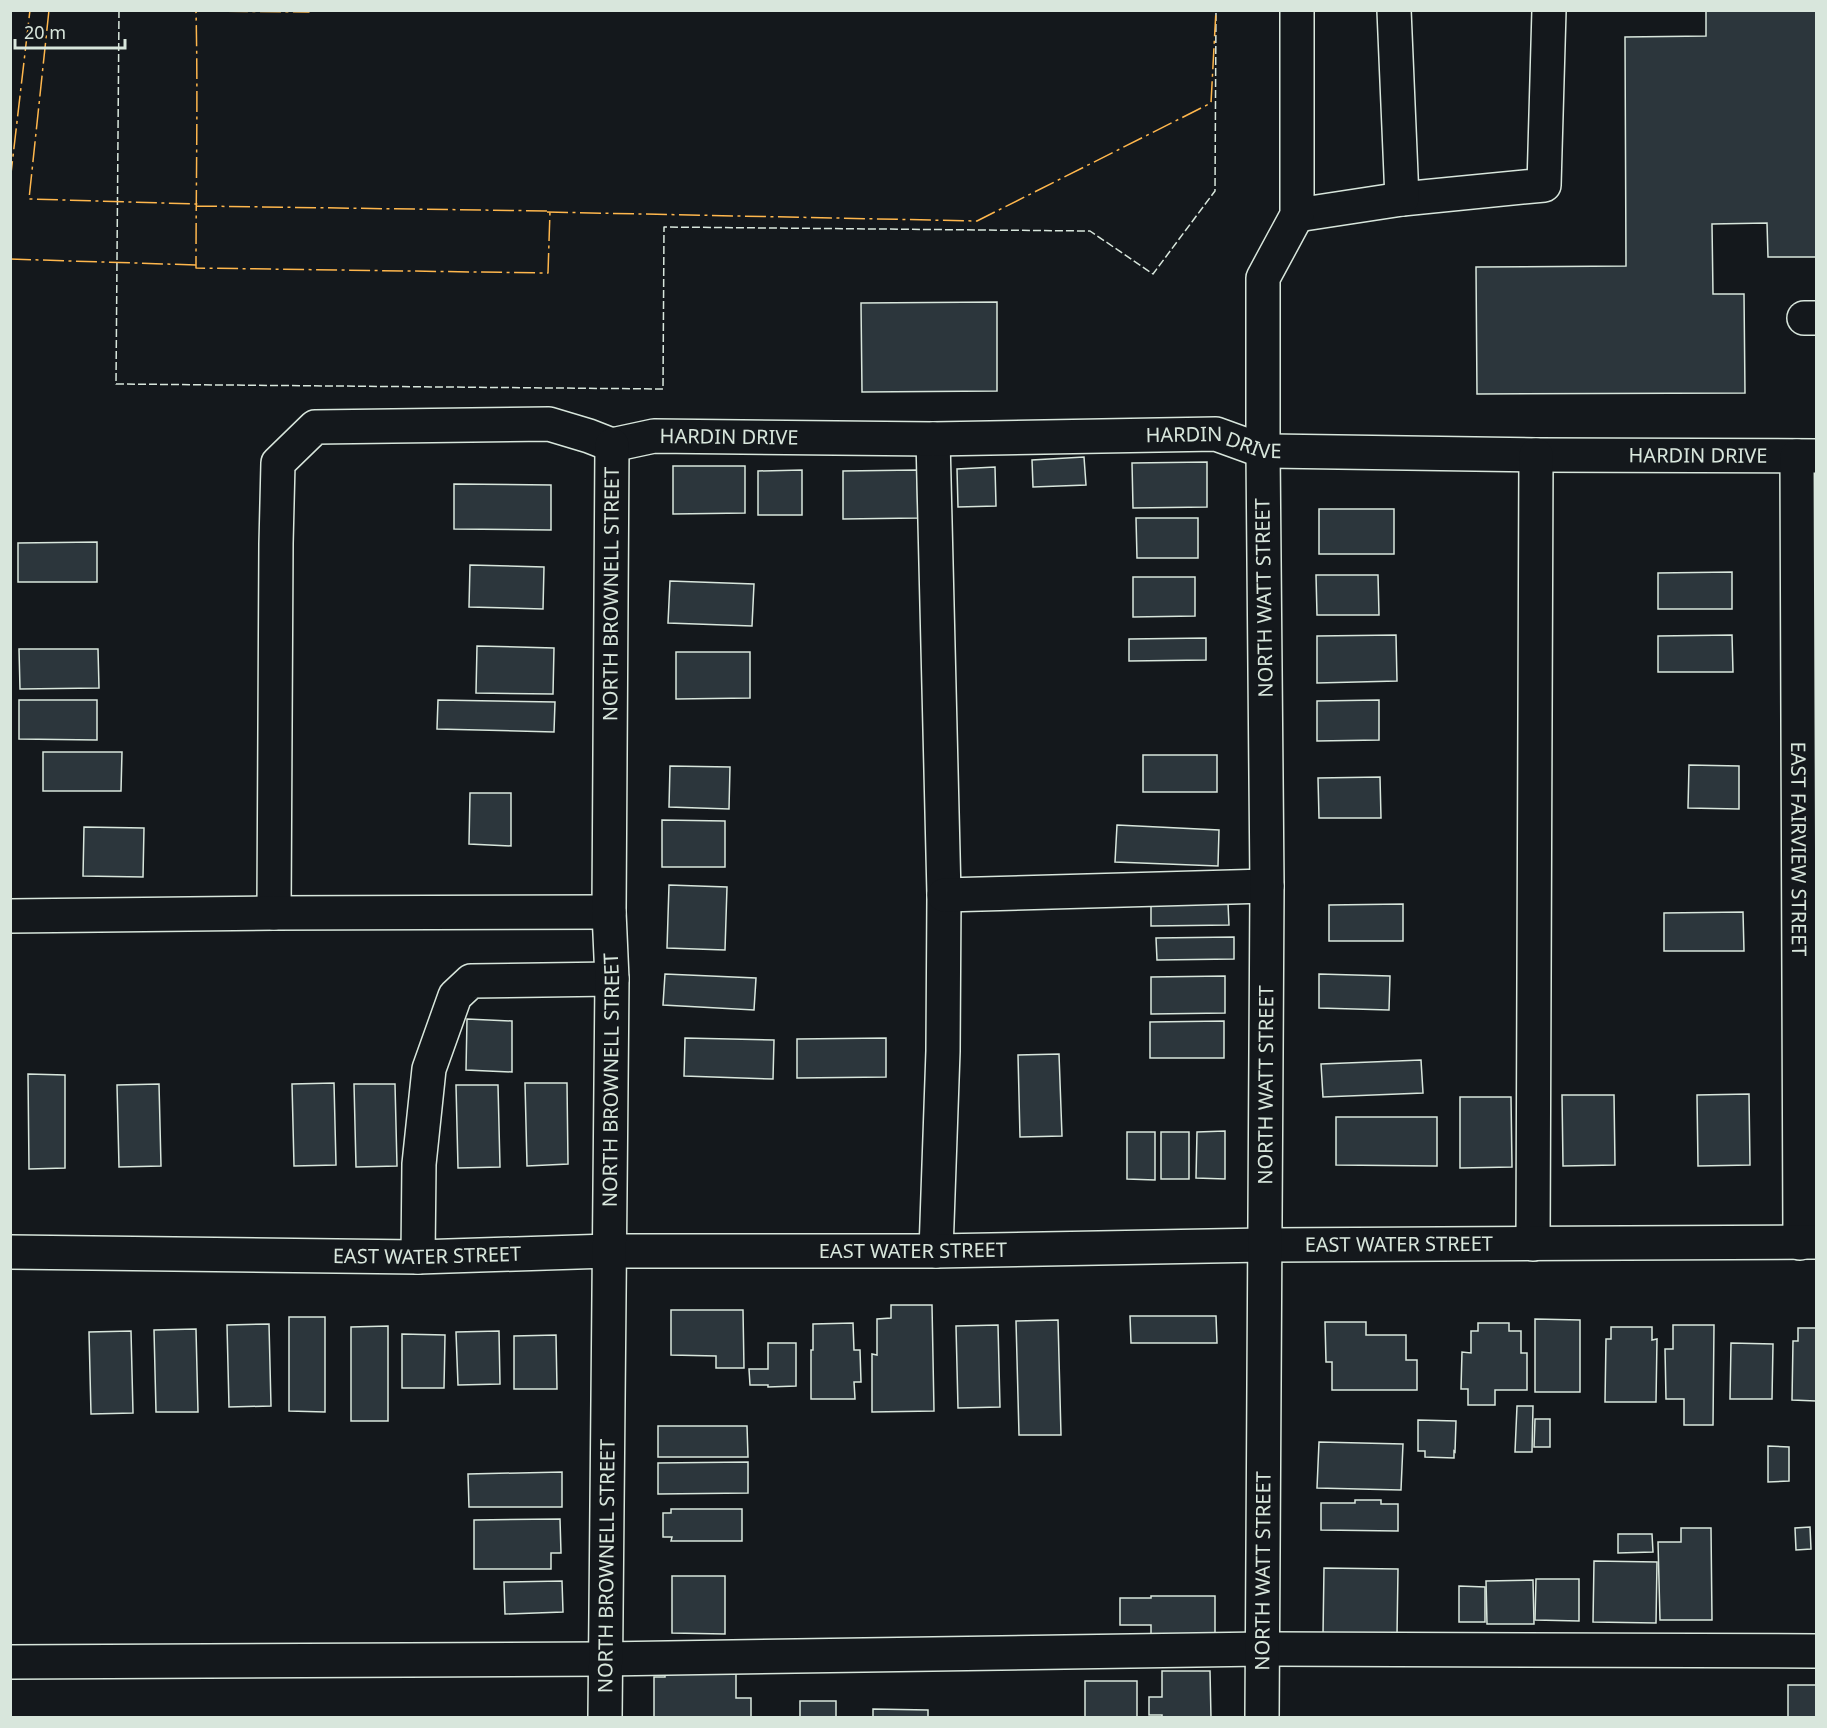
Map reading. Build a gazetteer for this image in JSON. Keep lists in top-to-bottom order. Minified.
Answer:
{"streets":{"street":["HARDIN DRIVE","NORTH BROWNELL STREET","NORTH WATT STREET","EAST FAIRVIEW STREET","EAST WATER STREET"]},"crossings":[["HARDIN DRIVE","NORTH BROWNELL STREET"],["HARDIN DRIVE","NORTH WATT STREET"],["HARDIN DRIVE","EAST FAIRVIEW STREET"],["NORTH BROWNELL STREET","EAST WATER STREET"],["NORTH WATT STREET","EAST WATER STREET"],["EAST FAIRVIEW STREET","EAST WATER STREET"]],"scale_bar":"20 m"}
